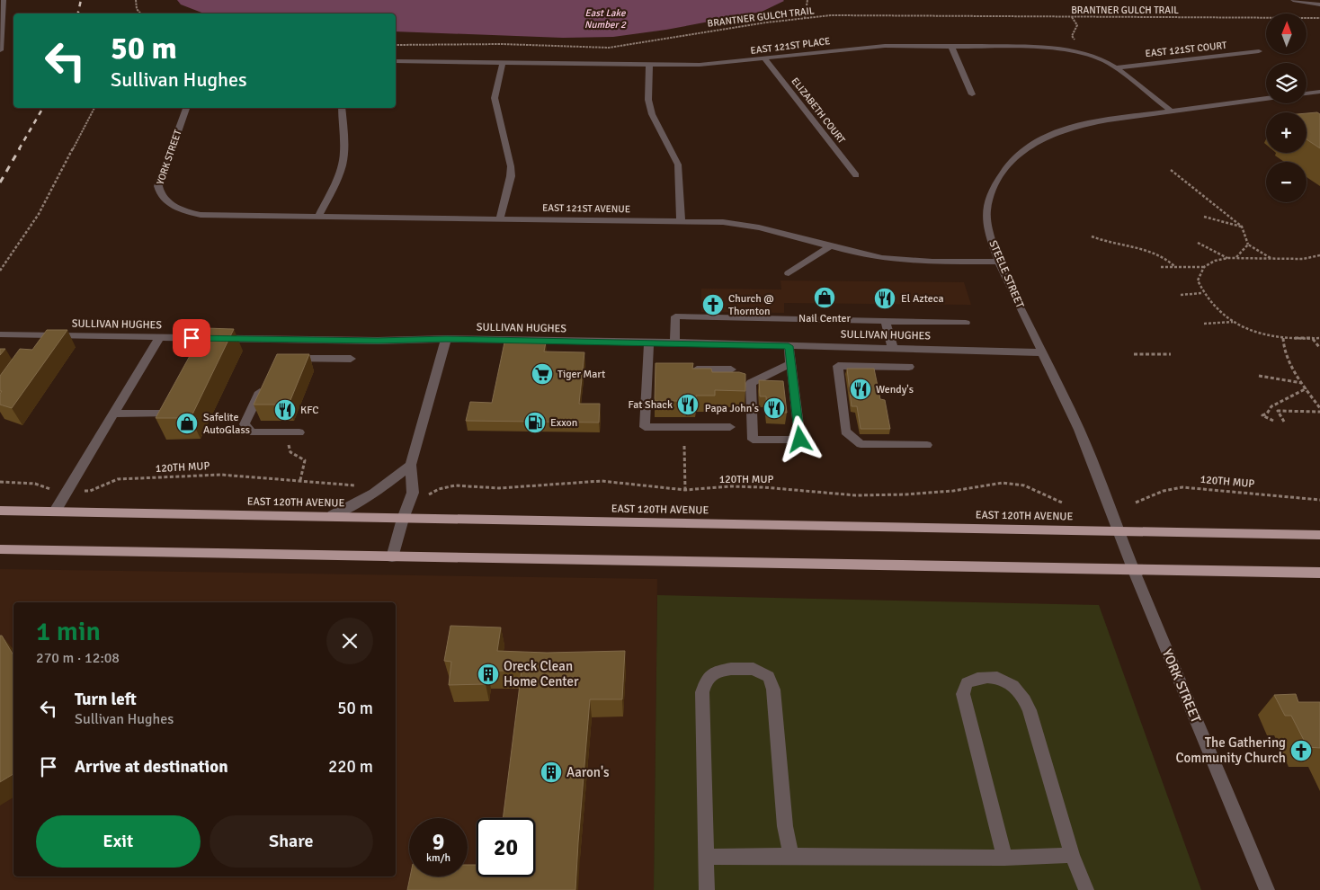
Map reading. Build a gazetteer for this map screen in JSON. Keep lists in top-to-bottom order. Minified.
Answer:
{"streets":{"main road":["EAST 120TH AVENUE"],"street":["EAST 121ST PLACE","EAST 121ST COURT","ELIZABETH COURT","YORK STREET","EAST 121ST AVENUE","STEELE STREET","SULLIVAN HUGHES"],"path":["BRANTNER GULCH TRAIL","120TH MUP"]},"crossings":[["EAST 121ST PLACE","EAST 121ST COURT"],["EAST 121ST PLACE","ELIZABETH COURT"],["EAST 121ST PLACE","STEELE STREET"],["YORK STREET","EAST 121ST AVENUE"],["YORK STREET","STEELE STREET"],["YORK STREET","EAST 120TH AVENUE"],["EAST 121ST AVENUE","STEELE STREET"],["STEELE STREET","SULLIVAN HUGHES"],["STEELE STREET","EAST 120TH AVENUE"]],"water":["East Lake Number 2"],"places":{"shop":["Nail Center","Safelite AutoGlass"],"restaurant":["El Azteca","Wendy's","Fat Shack","Papa John's","KFC"],"church":["Church @ Thornton","The Gathering Community Church"],"supermarket":["Tiger Mart"],"fuel station":["Exxon"],"building":["Oreck Clean Home Center","Aaron's"]},"north":"top","page":{"map_buttons":["+","−"],"turn":["50 m","Sullivan Hughes"],"heading":["1 min","270 m · 12:08"],"list":[{"name":"Turn left","note":"Sullivan Hughes","value":"50 m"},{"name":"Arrive at destination","value":"220 m"}],"buttons":["Exit","Share"],"speed":"9 km/h","limit":"20"}}
